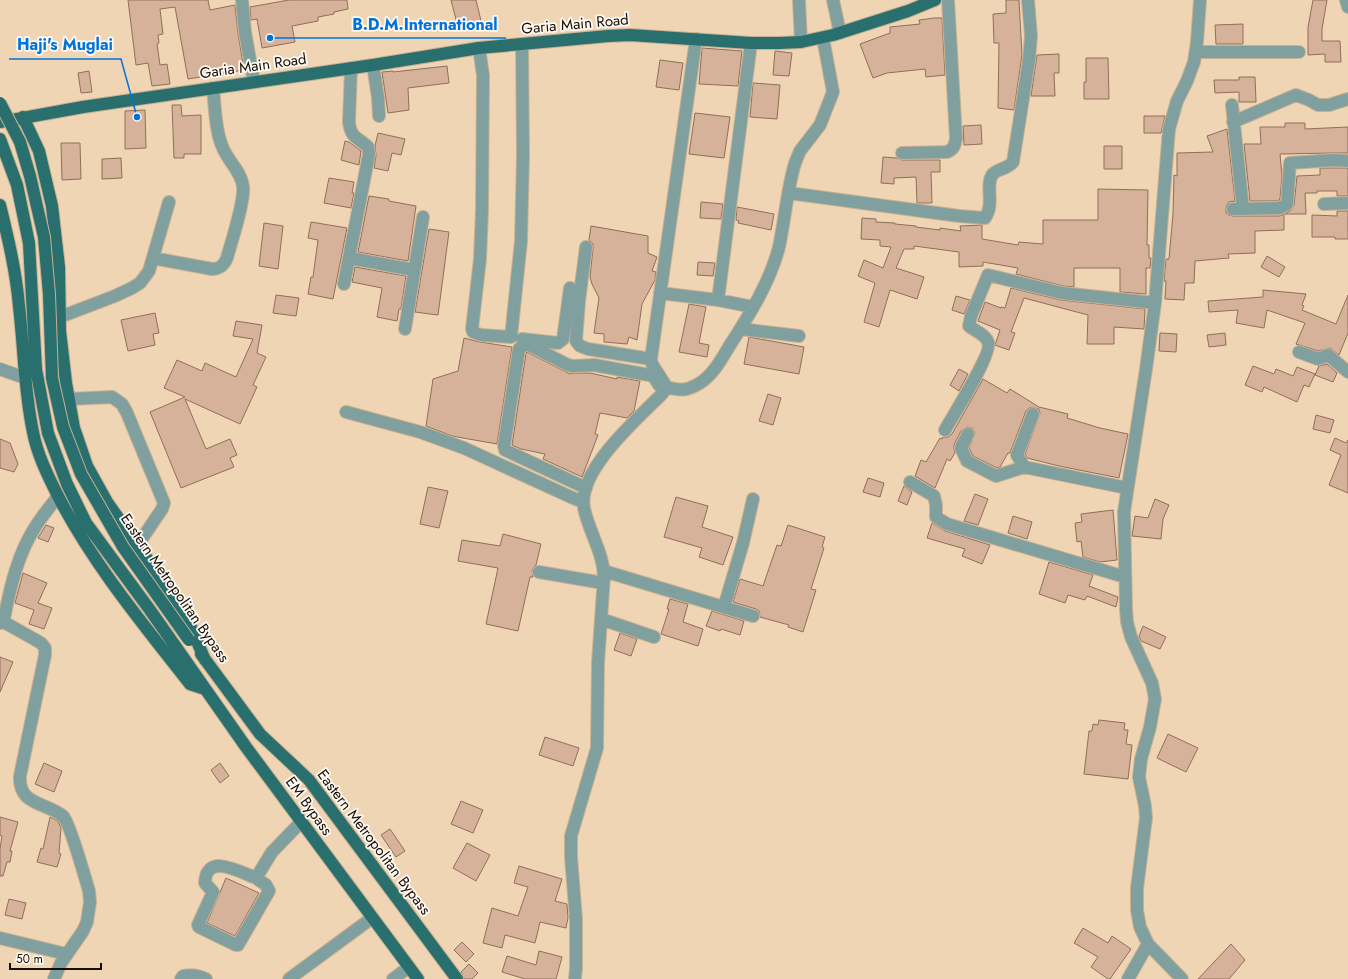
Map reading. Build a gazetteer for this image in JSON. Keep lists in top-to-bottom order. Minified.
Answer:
{"streets":{"main road":["Garia Main Road","Eastern Metropolitan Bypass","EM Bypass"]},"places":["B.D.M.International","Haji's Muglai"],"scale_bar":"50 m"}
